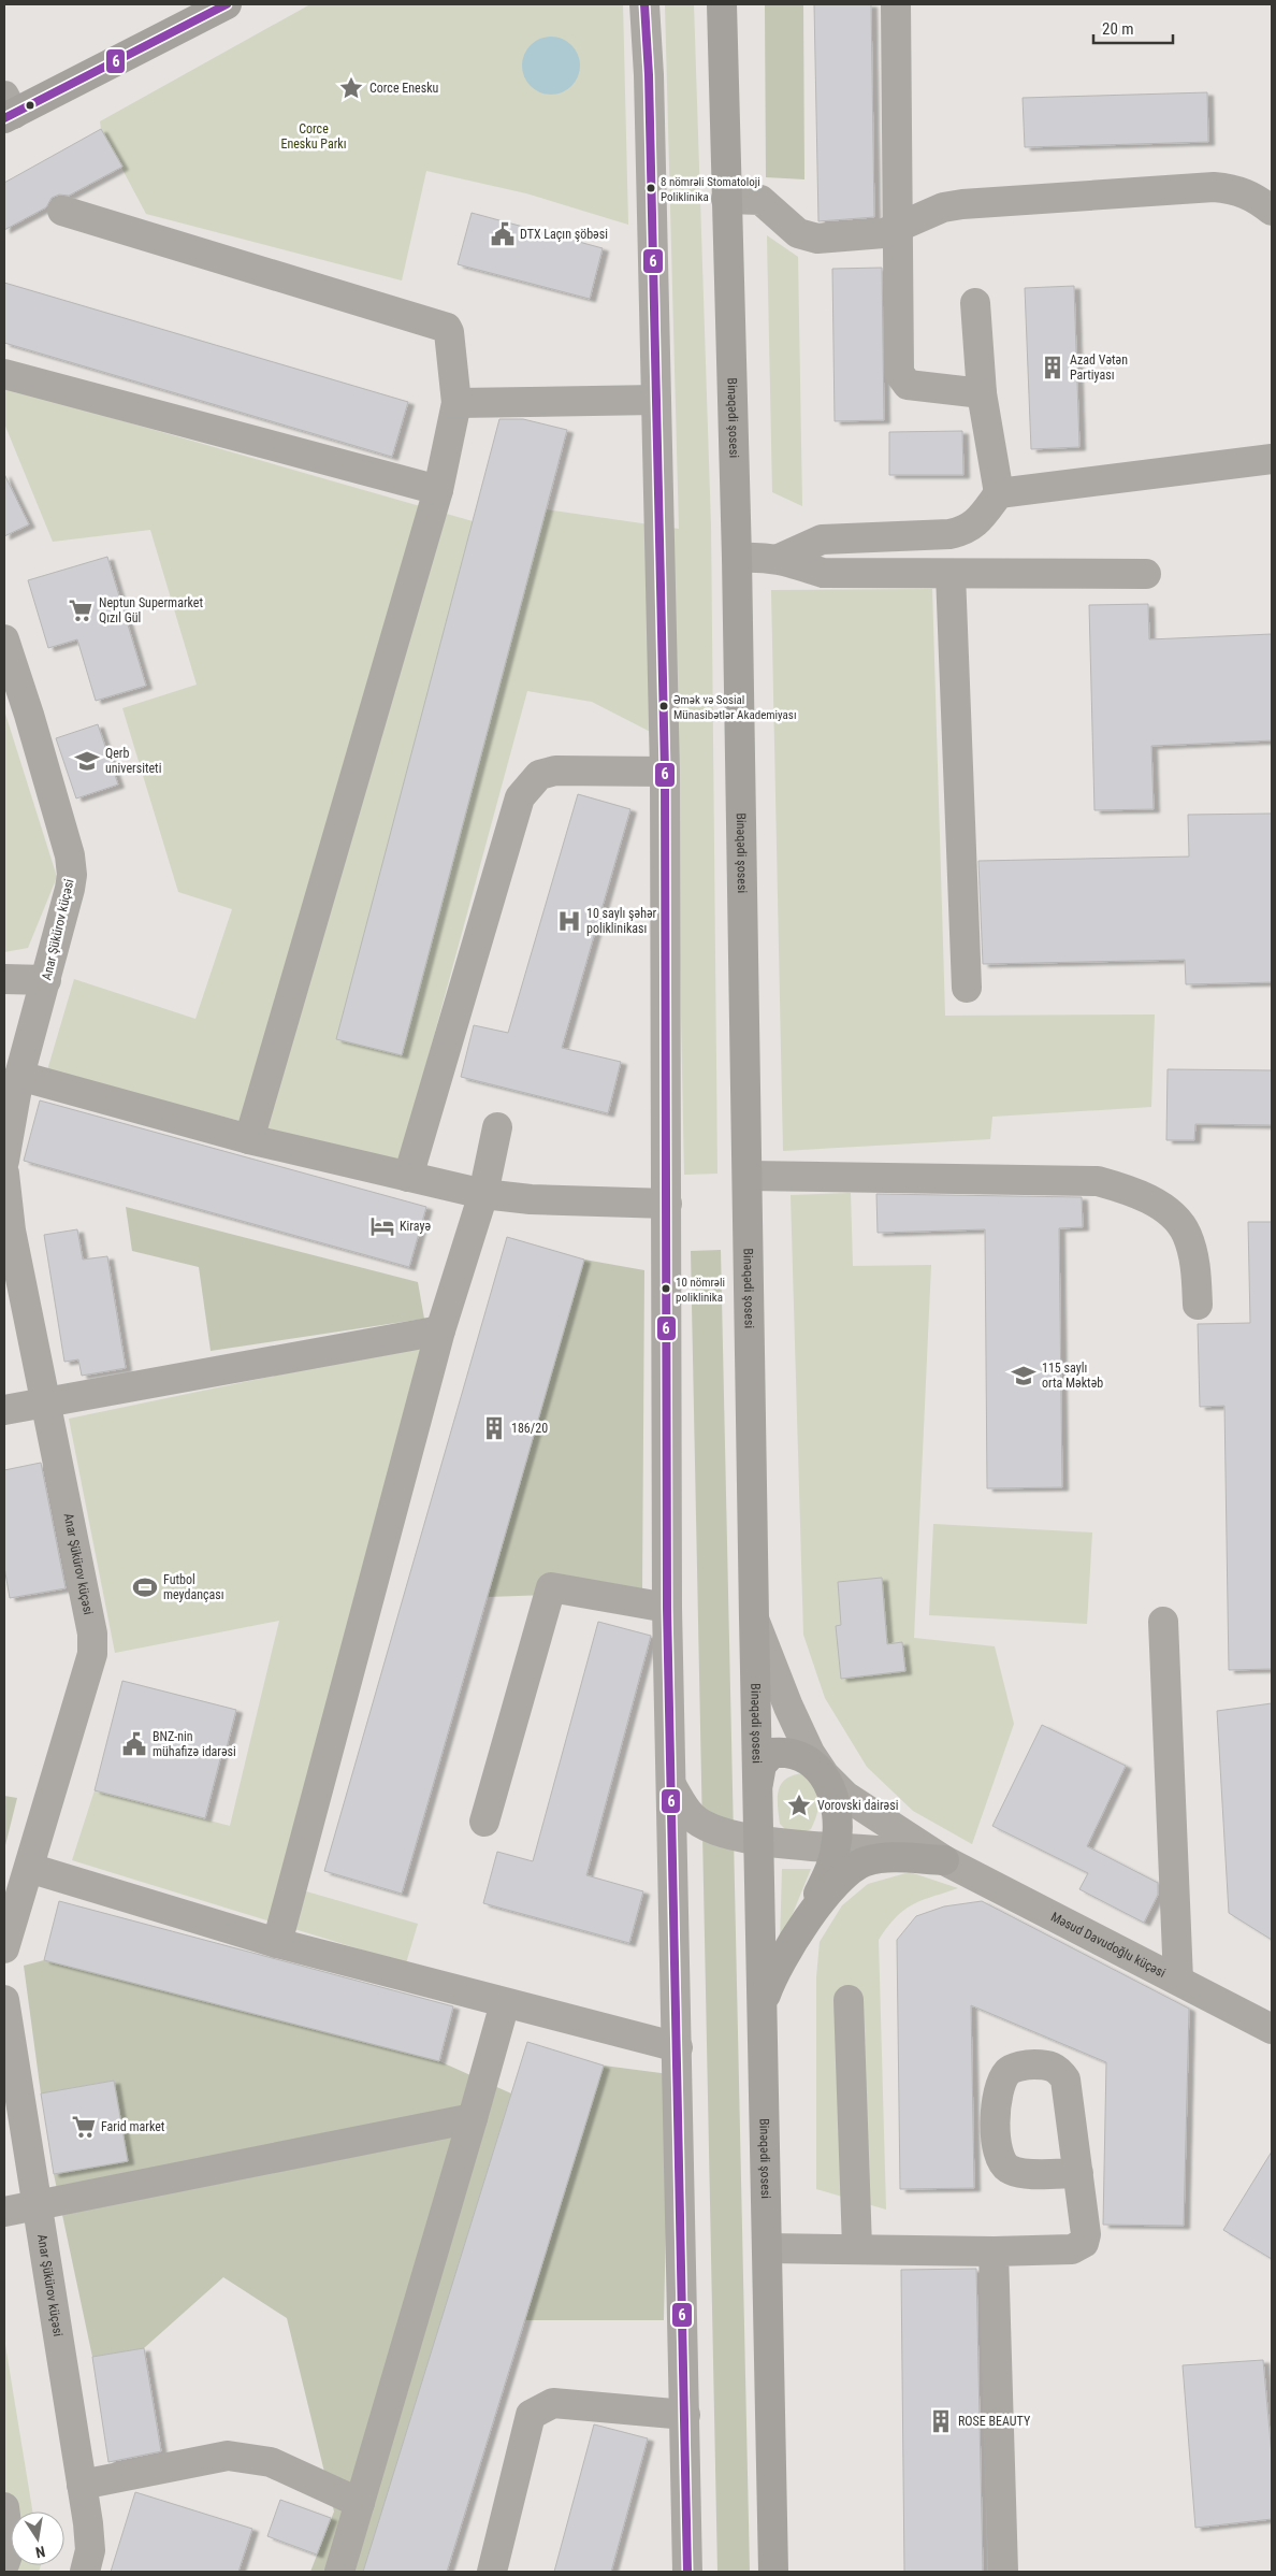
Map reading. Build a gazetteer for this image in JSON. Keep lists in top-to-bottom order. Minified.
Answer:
{"streets":{"main road":["Binəqədi şosesi"],"street":["Anar Şükürov küçəsi","Məsud Davudoğlu küçəsi"]},"parks":["Corce Enesku Parkı"],"places":{"place":["Corce Enesku","Vorovski dairəsi"],"other":["8 nömrəli Stomatoloji Poliklinika","Əmək və Sosial Münasibətlər Akademiyası","10 nömrəli poliklinika"],"public building":["DTX Laçın şöbəsi","BNZ-nin mühafizə idarəsi"],"building":["Azad Vətən Partiyası","186/20","ROSE BEAUTY"],"supermarket":["Neptun Supermarket Qızıl Gül","Farid market"],"school or university":["Qerb universiteti","115 saylı orta Məktəb"],"hospital":["10 saylı şəhər poliklinikası"],"hotel":["Kirayə"],"sports":["Futbol meydançası"]},"lines":["transit line 6"],"scale_bar":"20 m","north":"bottom"}
